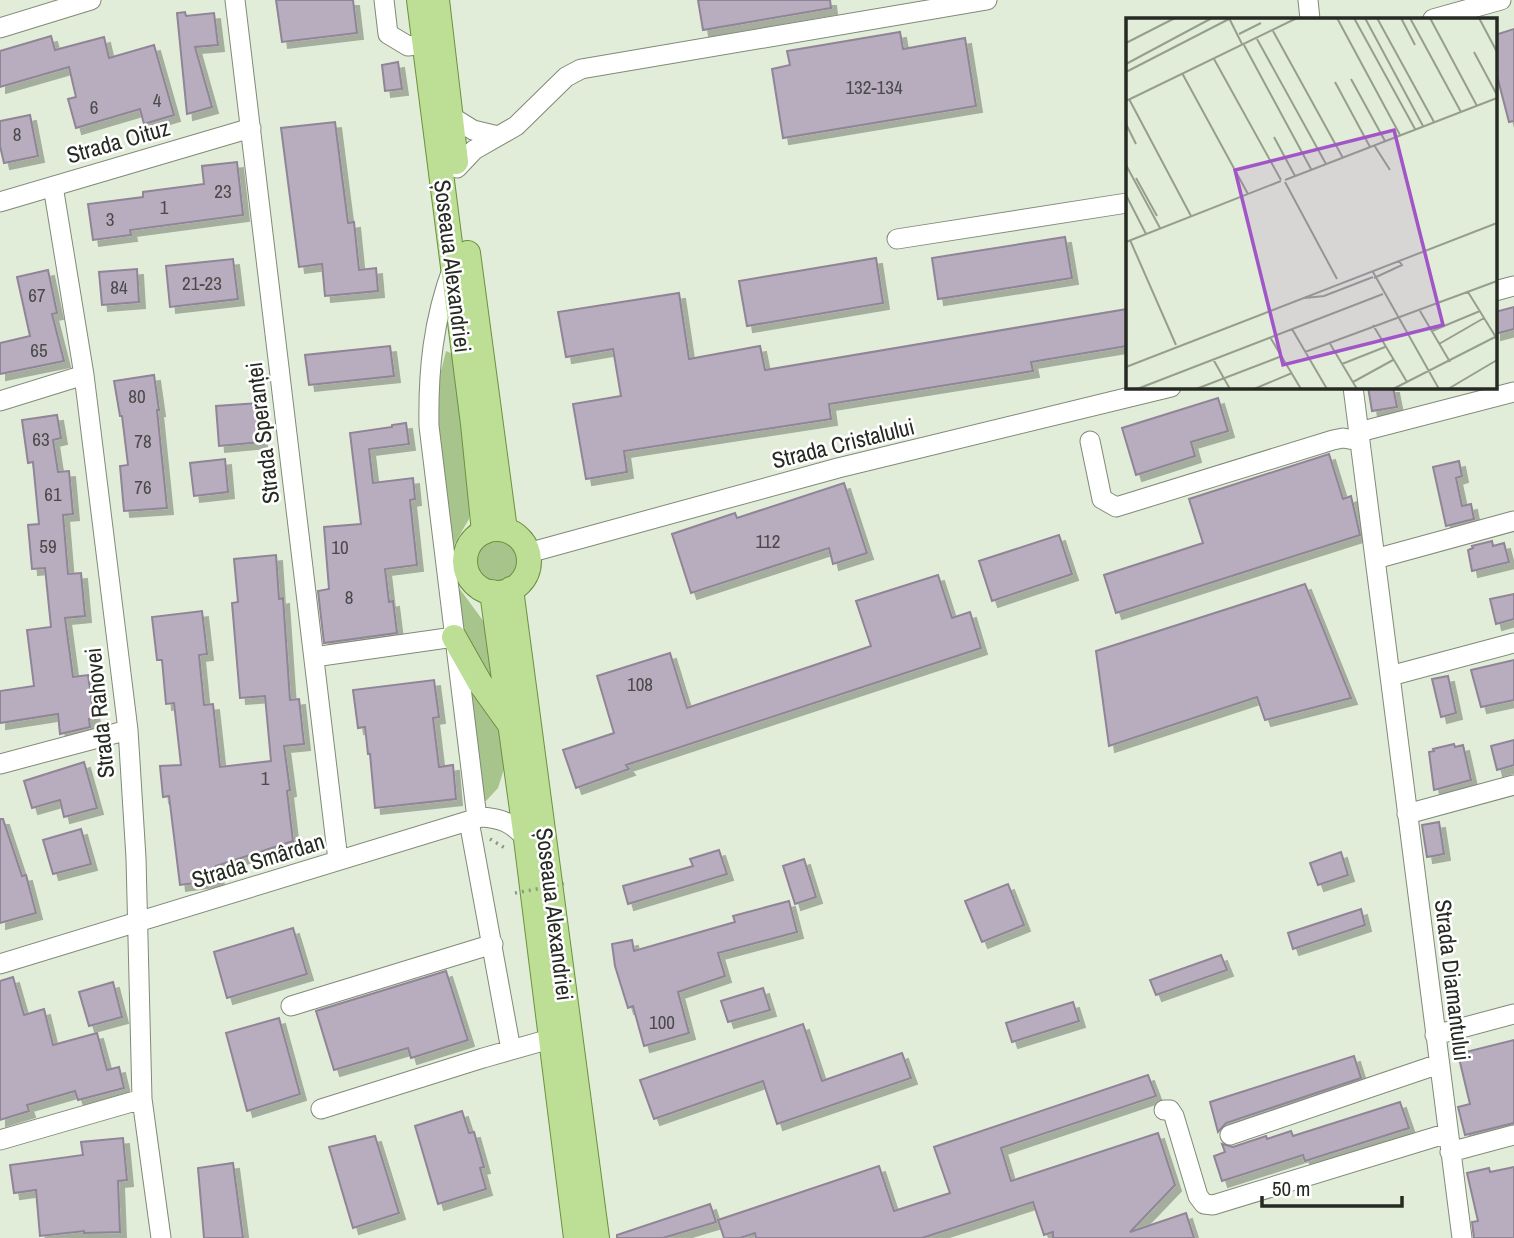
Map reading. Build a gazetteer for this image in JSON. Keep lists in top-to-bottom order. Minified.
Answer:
{"streets":{"main road":["Șoseaua Alexandriei"],"street":["Strada Oituz","Strada Speranței","Strada Cristalului","Strada Rahovei","Strada Smârdan","Strada Diamantului"]},"crossings":[["Strada Oituz","Strada Speranței"],["Strada Oituz","Strada Rahovei"],["Șoseaua Alexandriei","Strada Cristalului"],["Strada Speranței","Strada Smârdan"],["Strada Rahovei","Strada Smârdan"]],"house_numbers":["132-134","4","6","8","23","1","3","21-23","84","67","65","80","63","78","76","61","112","59","10","8","108","1","100"],"scale_bar":"50 m"}
